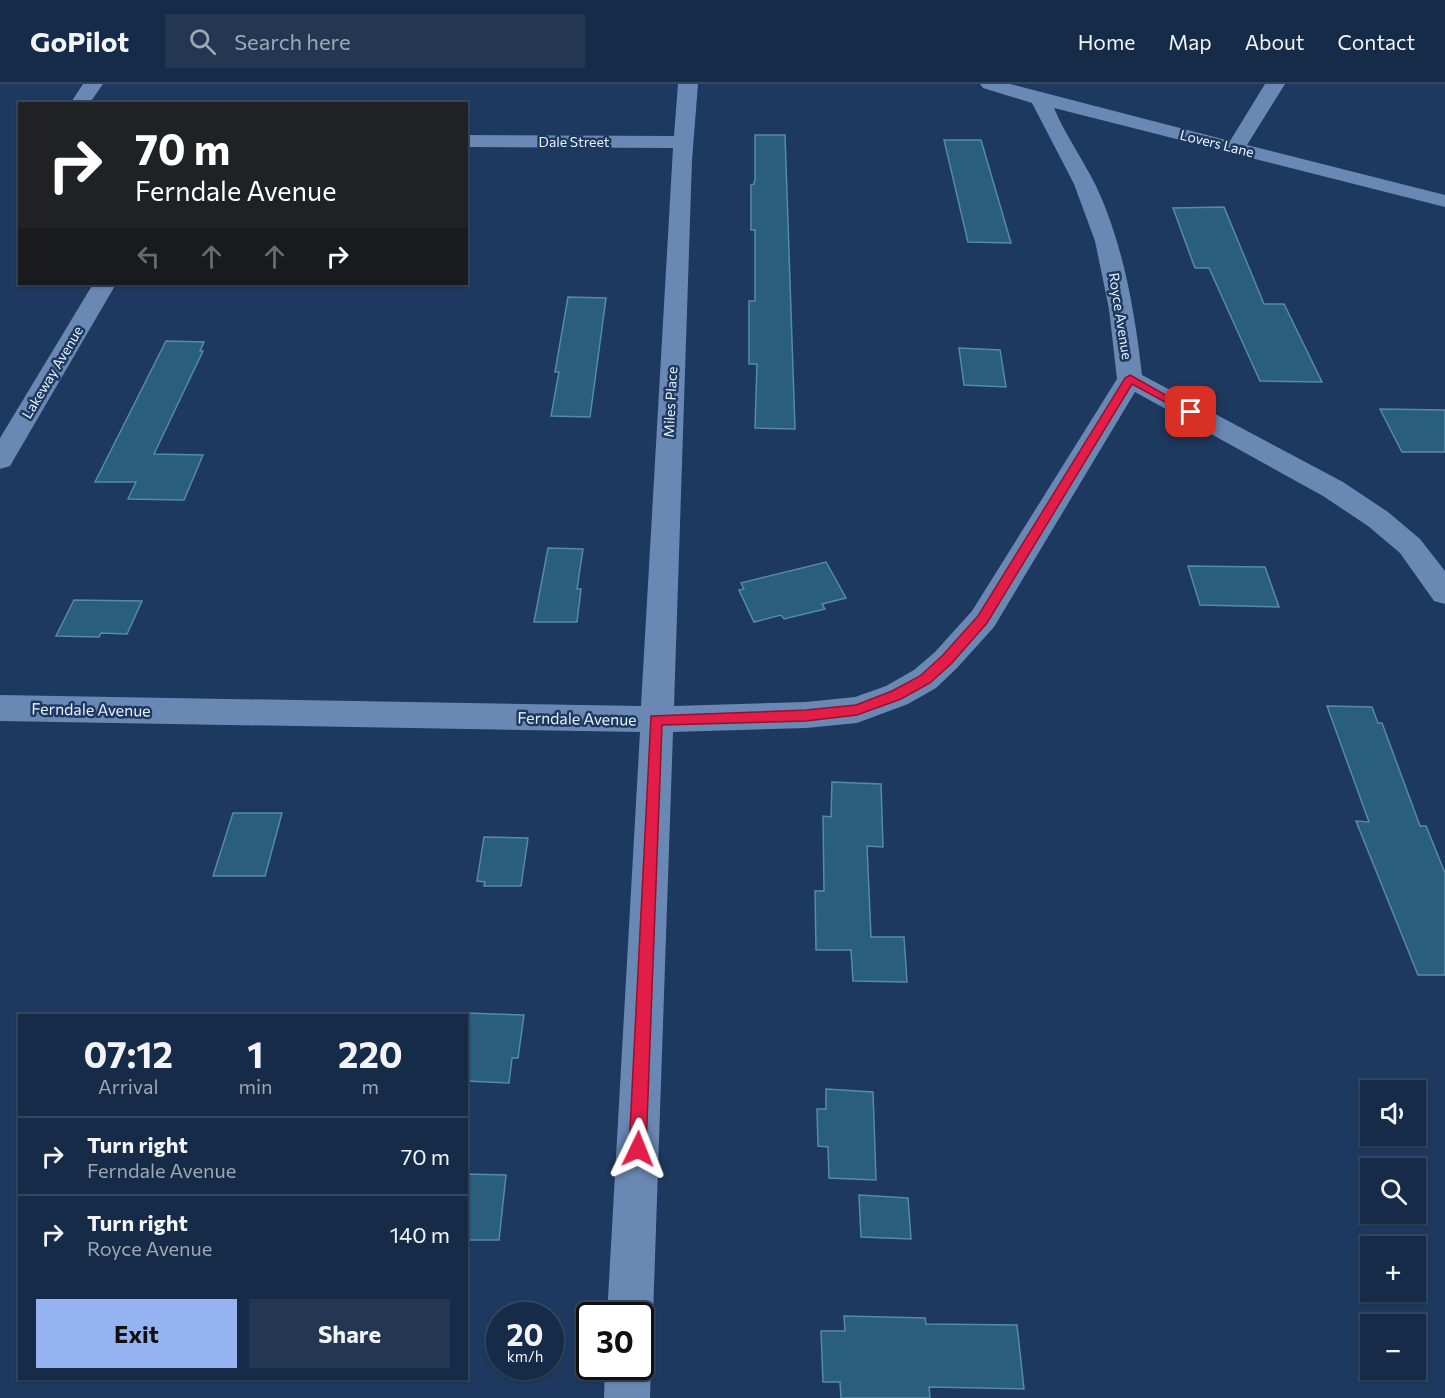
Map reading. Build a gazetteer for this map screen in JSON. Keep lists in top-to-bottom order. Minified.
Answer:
{"streets":{"street":["Dale Street","Lovers Lane","Royce Avenue","Lakeway Avenue","Miles Place","Ferndale Avenue"]},"crossings":[["Dale Street","Miles Place"],["Lovers Lane","Royce Avenue"],["Royce Avenue","Ferndale Avenue"],["Miles Place","Ferndale Avenue"]],"page":{"header":"GoPilot","search":"Search here","nav":["Home","Map","About","Contact"],"turn":["70 m","Ferndale Avenue"],"eta":["07:12","Arrival","1","min","220","m"],"map_buttons":["+","−"],"list":[{"name":"Turn right","note":"Ferndale Avenue","value":"70 m"},{"name":"Turn right","note":"Royce Avenue","value":"140 m"}],"buttons":["Exit","Share"],"speed":"20 km/h","limit":"30"}}
